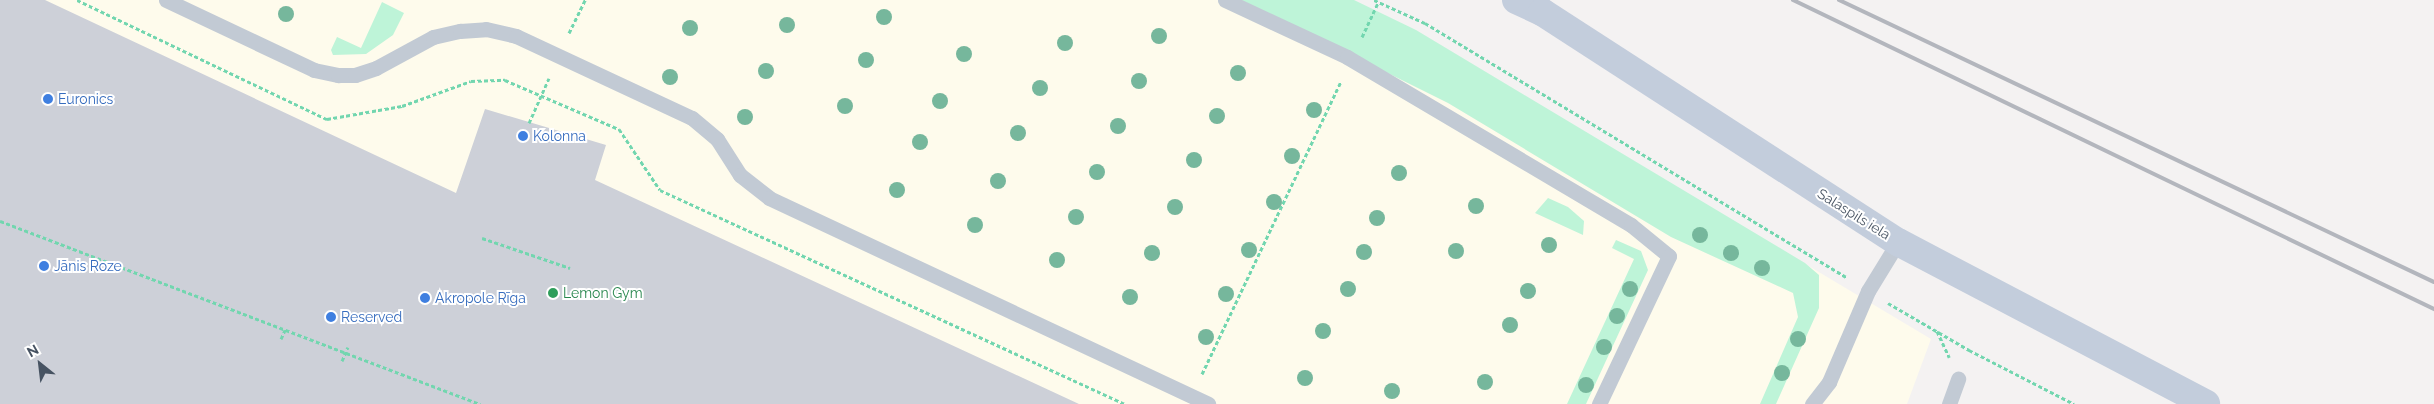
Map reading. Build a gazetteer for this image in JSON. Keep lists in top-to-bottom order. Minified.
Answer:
{"streets":{"street":["Salaspils iela"]},"places":["Euronics","Kolonna","Jānis Roze","Lemon Gym","Akropole Rīga","Reserved"],"north":"top left"}
